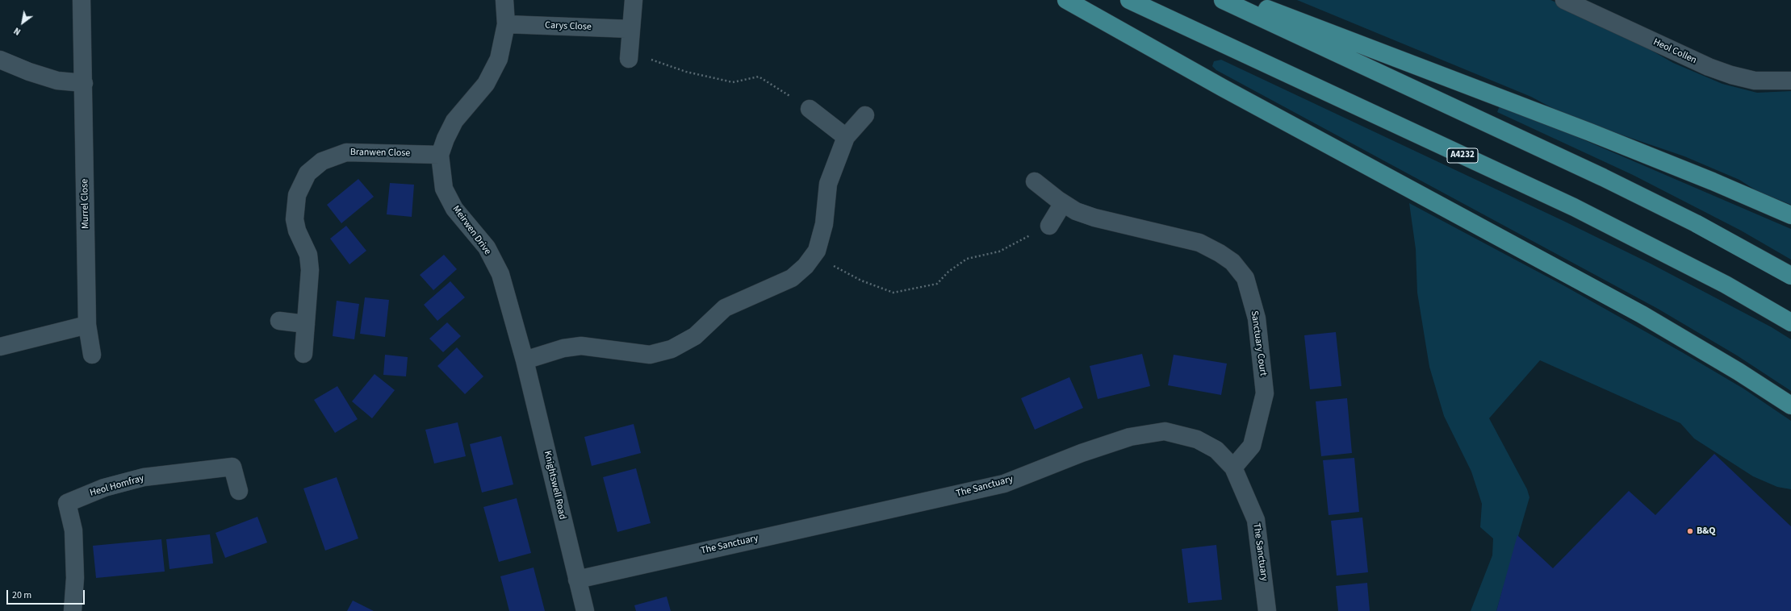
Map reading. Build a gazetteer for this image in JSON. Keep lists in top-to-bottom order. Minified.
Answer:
{"streets":{"main road":["A4232"],"street":["Carys Close","Heol Collen","Branwen Close","Murrel Close","Meirwen Drive","Sanctuary Court","Knightswell Road","Heol Homfray","The Sanctuary"]},"crossings":[["Carys Close","Meirwen Drive"],["Branwen Close","Meirwen Drive"],["Meirwen Drive","Knightswell Road"],["Sanctuary Court","The Sanctuary"],["Knightswell Road","The Sanctuary"]],"places":["B&Q"],"scale_bar":"20 m","north":"bottom left"}
